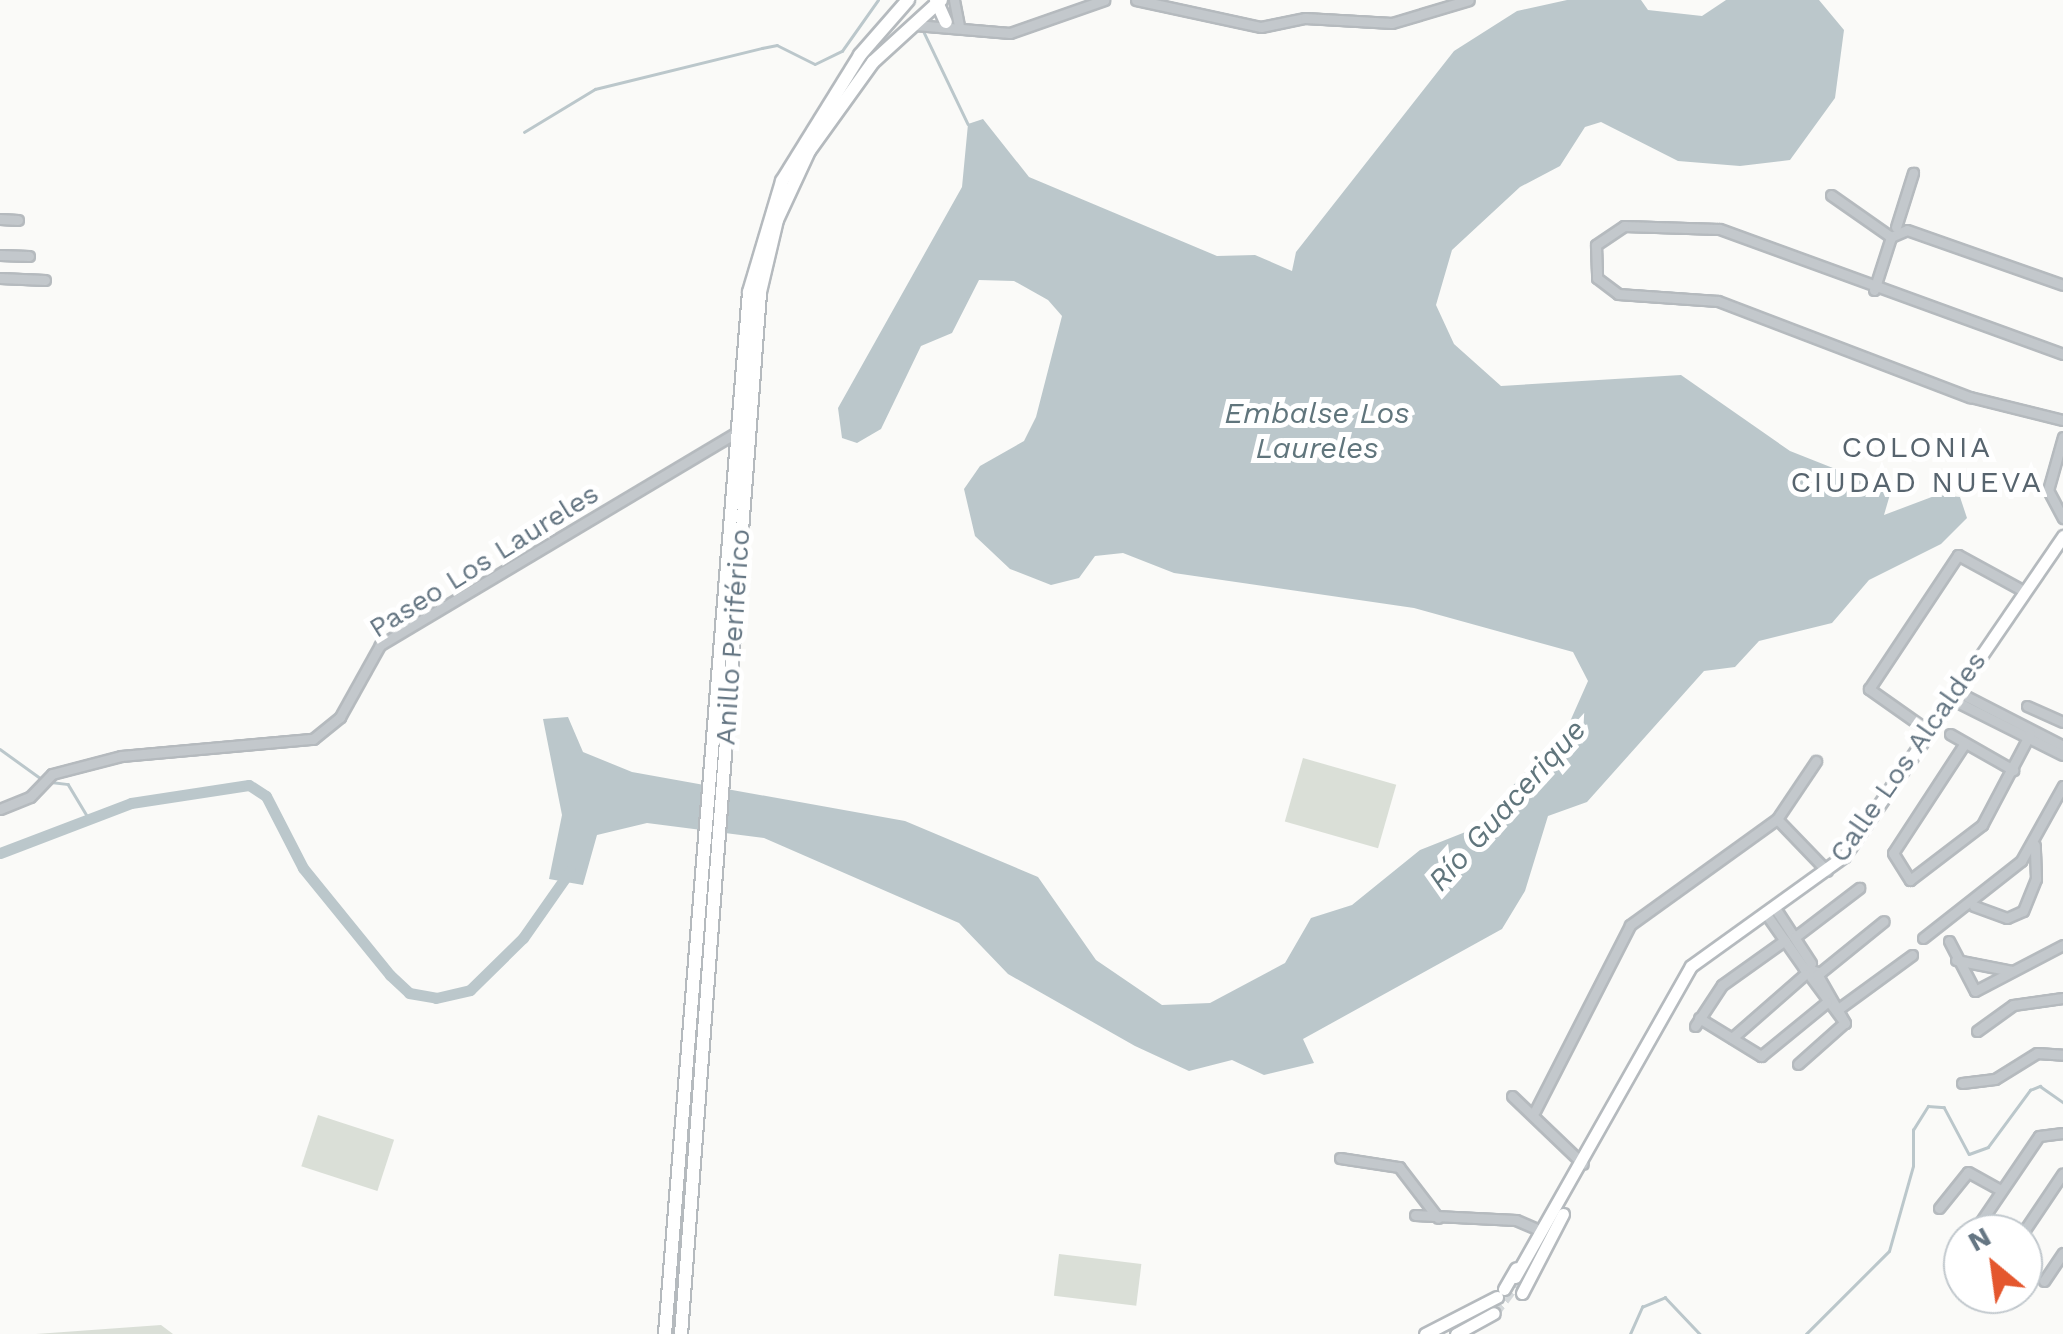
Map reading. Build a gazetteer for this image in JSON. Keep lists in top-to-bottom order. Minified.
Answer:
{"streets":{"highway":["Anillo Periférico"],"main road":["Calle Los Alcaldes"],"street":["Paseo Los Laureles"]},"crossings":[["Paseo Los Laureles","Anillo Periférico"]],"districts":["COLONIA CIUDAD NUEVA"],"water":["Embalse Los Laureles","Río Guacerique"],"north":"top left"}
